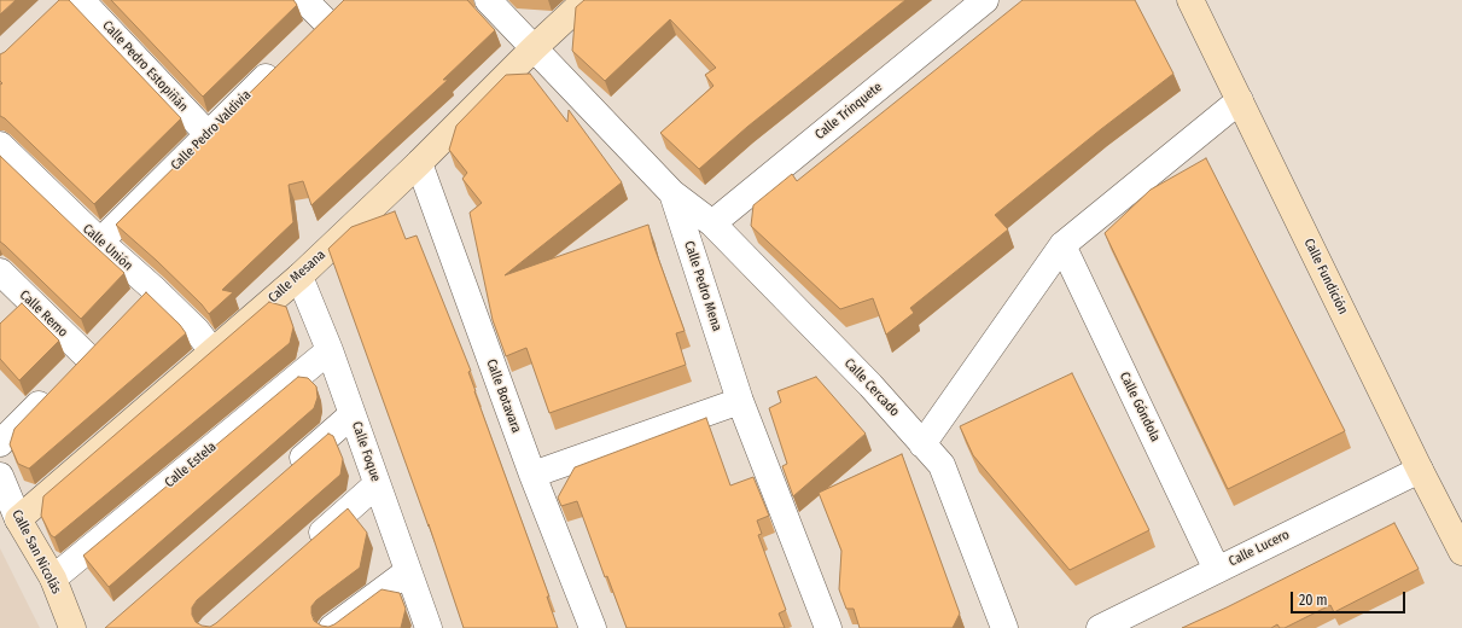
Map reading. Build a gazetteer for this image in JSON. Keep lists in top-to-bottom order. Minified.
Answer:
{"streets":{"street":["Calle Pedro Estopiñán","Calle Trinquete","Calle Pedro Valdivia","Calle Unión","Calle Mesana","Calle Fundición","Calle Pedro Mena","Calle Remo","Calle Cercado","Calle Botavara","Calle Góndola","Calle Foque","Calle Estela","Calle Lucero","Calle San Nicolás"]},"crossings":[["Calle Pedro Estopiñán","Calle Pedro Valdivia"],["Calle Trinquete","Calle Cercado"],["Calle Pedro Valdivia","Calle Unión"],["Calle Unión","Calle Mesana"],["Calle Mesana","Calle Pedro Mena"],["Calle Mesana","Calle Botavara"],["Calle Mesana","Calle Foque"],["Calle Mesana","Calle San Nicolás"],["Calle Fundición","Calle Lucero"],["Calle Pedro Mena","Calle Cercado"],["Calle Góndola","Calle Lucero"],["Calle Foque","Calle Estela"],["Calle Estela","Calle San Nicolás"]],"scale_bar":"20 m"}
